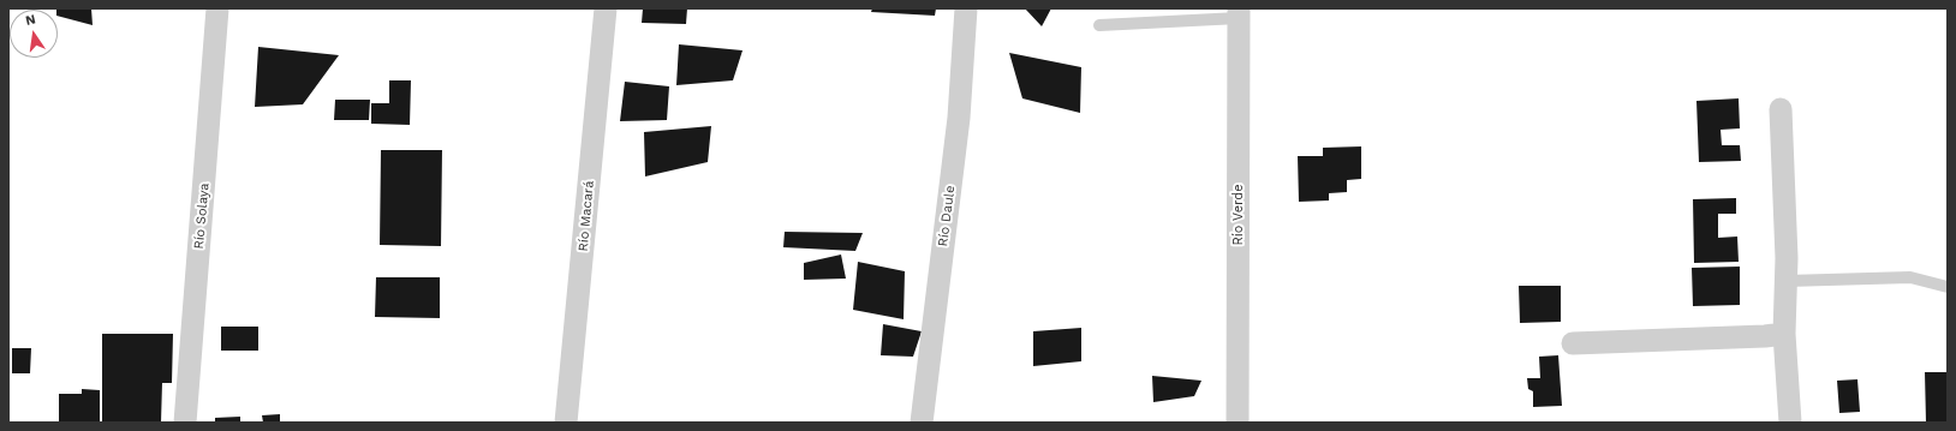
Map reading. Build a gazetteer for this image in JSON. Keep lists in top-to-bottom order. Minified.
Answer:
{"streets":{"street":["Río Verde","Río Solaya","Río Macará","Río Daule"]},"north":"top"}
